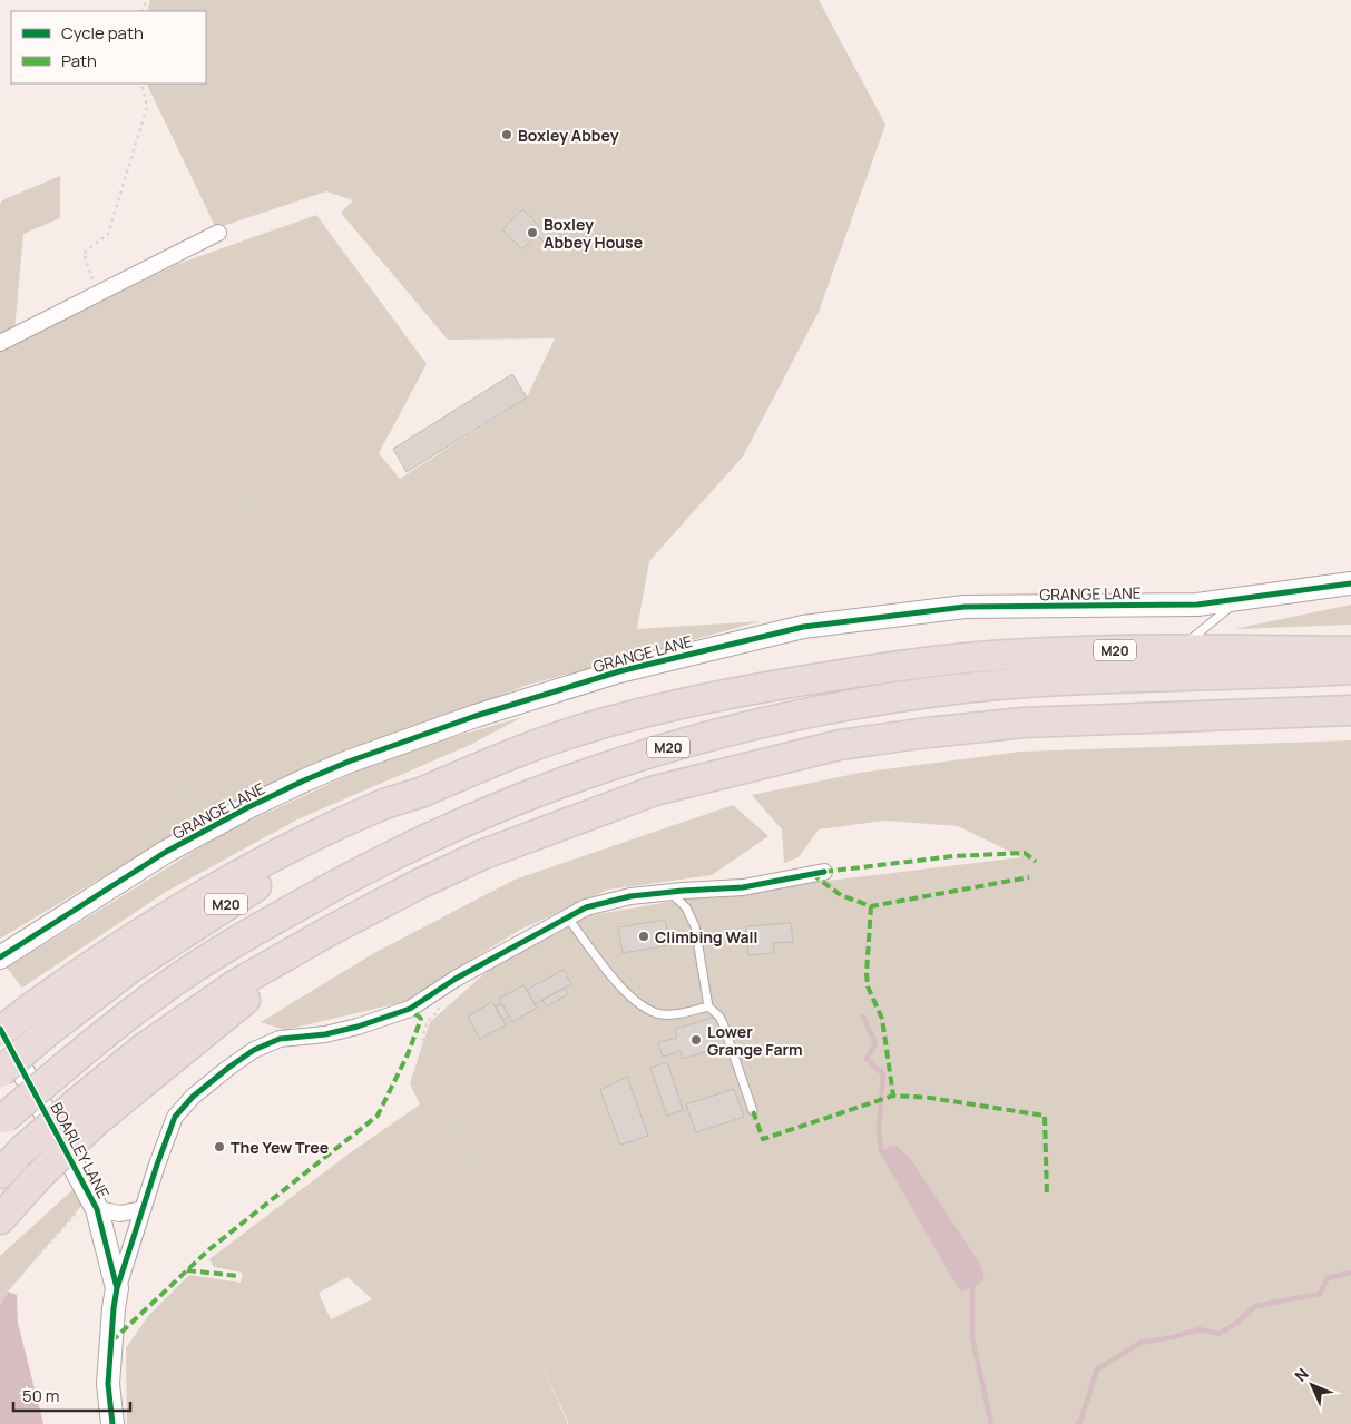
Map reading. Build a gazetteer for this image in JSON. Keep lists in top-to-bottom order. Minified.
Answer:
{"streets":{"highway":["M20"],"street":["GRANGE LANE","BOARLEY LANE"]},"crossings":[["M20","BOARLEY LANE"]],"places":["Boxley Abbey","Boxley Abbey House","Climbing Wall","Lower Grange Farm","The Yew Tree"],"legend":["Cycle path","Path"],"scale_bar":"50 m","north":"top left"}
